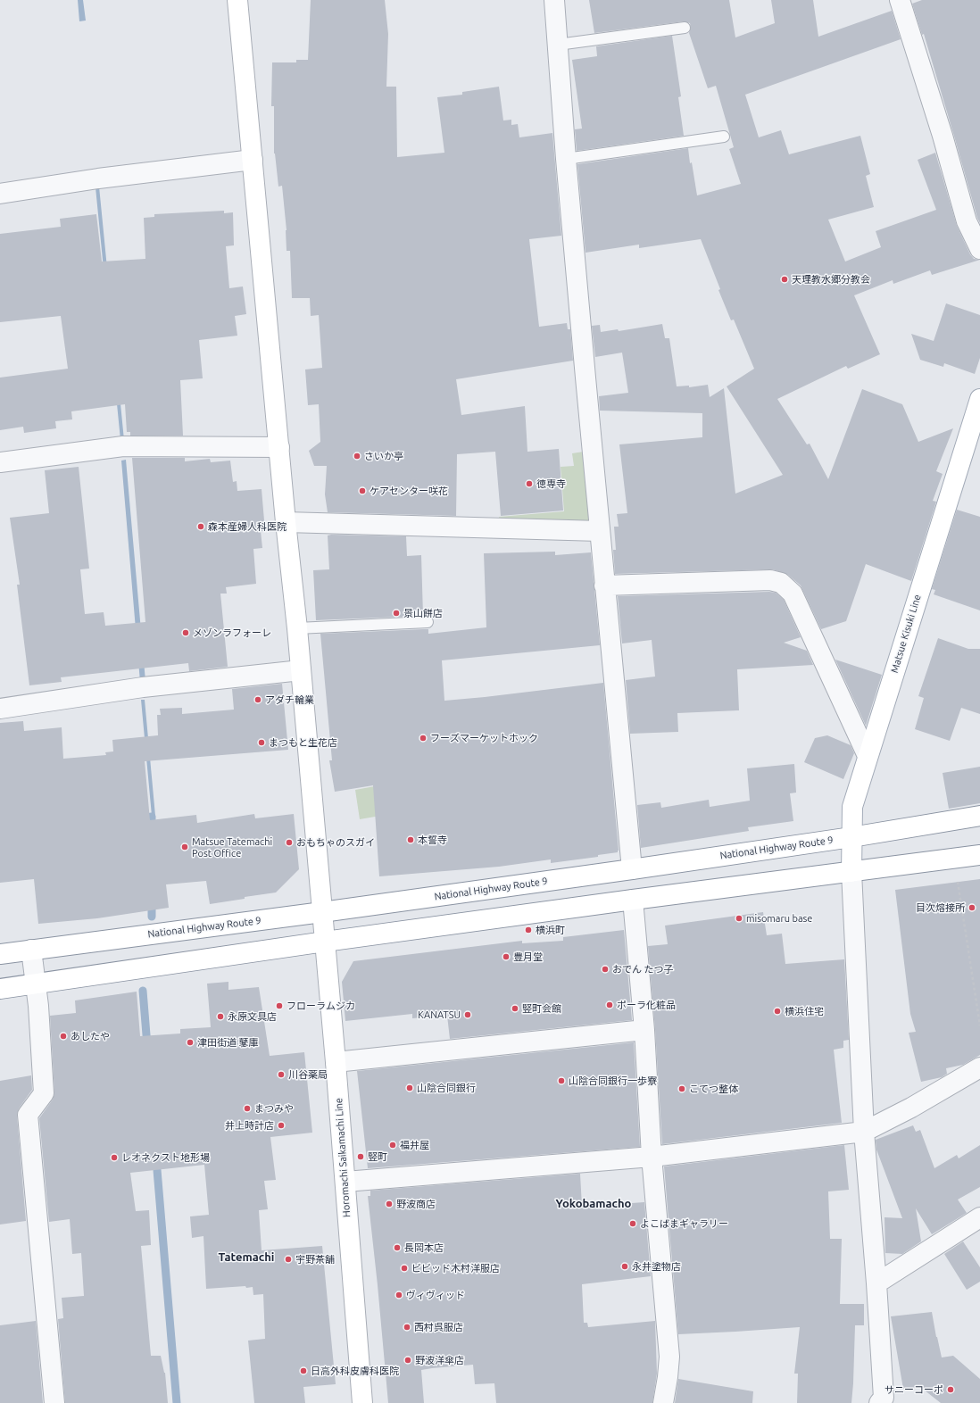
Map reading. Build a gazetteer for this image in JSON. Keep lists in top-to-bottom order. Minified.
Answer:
{"streets":{"main road":["Matsue Kisuki Line","National Highway Route 9","Horomachi Saikamachi Line"]},"crossings":[["Matsue Kisuki Line","National Highway Route 9"],["National Highway Route 9","Horomachi Saikamachi Line"]],"districts":["Yokobamacho","Tatemachi"],"places":["天理教水郷分教会","さいか亭","徳専寺","ケアセンター咲花","森本産婦人科医院","景山餅店","メゾンラフォーレ","アダチ輪業","フーズマーケットホック","まつもと生花店","本誓寺","おもちゃのスガイ","Matsue Tatemachi Post Office","目次熔接所","misomaru base","横浜町","豊月堂","おでん たつ子","ポーラ化粧品","フローラムジカ","竪町会館","横浜住宅","KANATSU","永原文具店","あしたや","津田街道 鼕庫","川谷薬局","山陰合同銀行一歩寮","山陰合同銀行","こてつ整体","まつみや","井上時計店","福井屋","竪町","レオネクスト地形場","野波商店","よこばまギャラリー","長岡本店","宇野茶舗","永井塗物店","ビビッド木村洋服店","ヴィヴィッド","西村呉服店","野波洋傘店","日高外科皮膚科医院","サニーコーポ"]}
